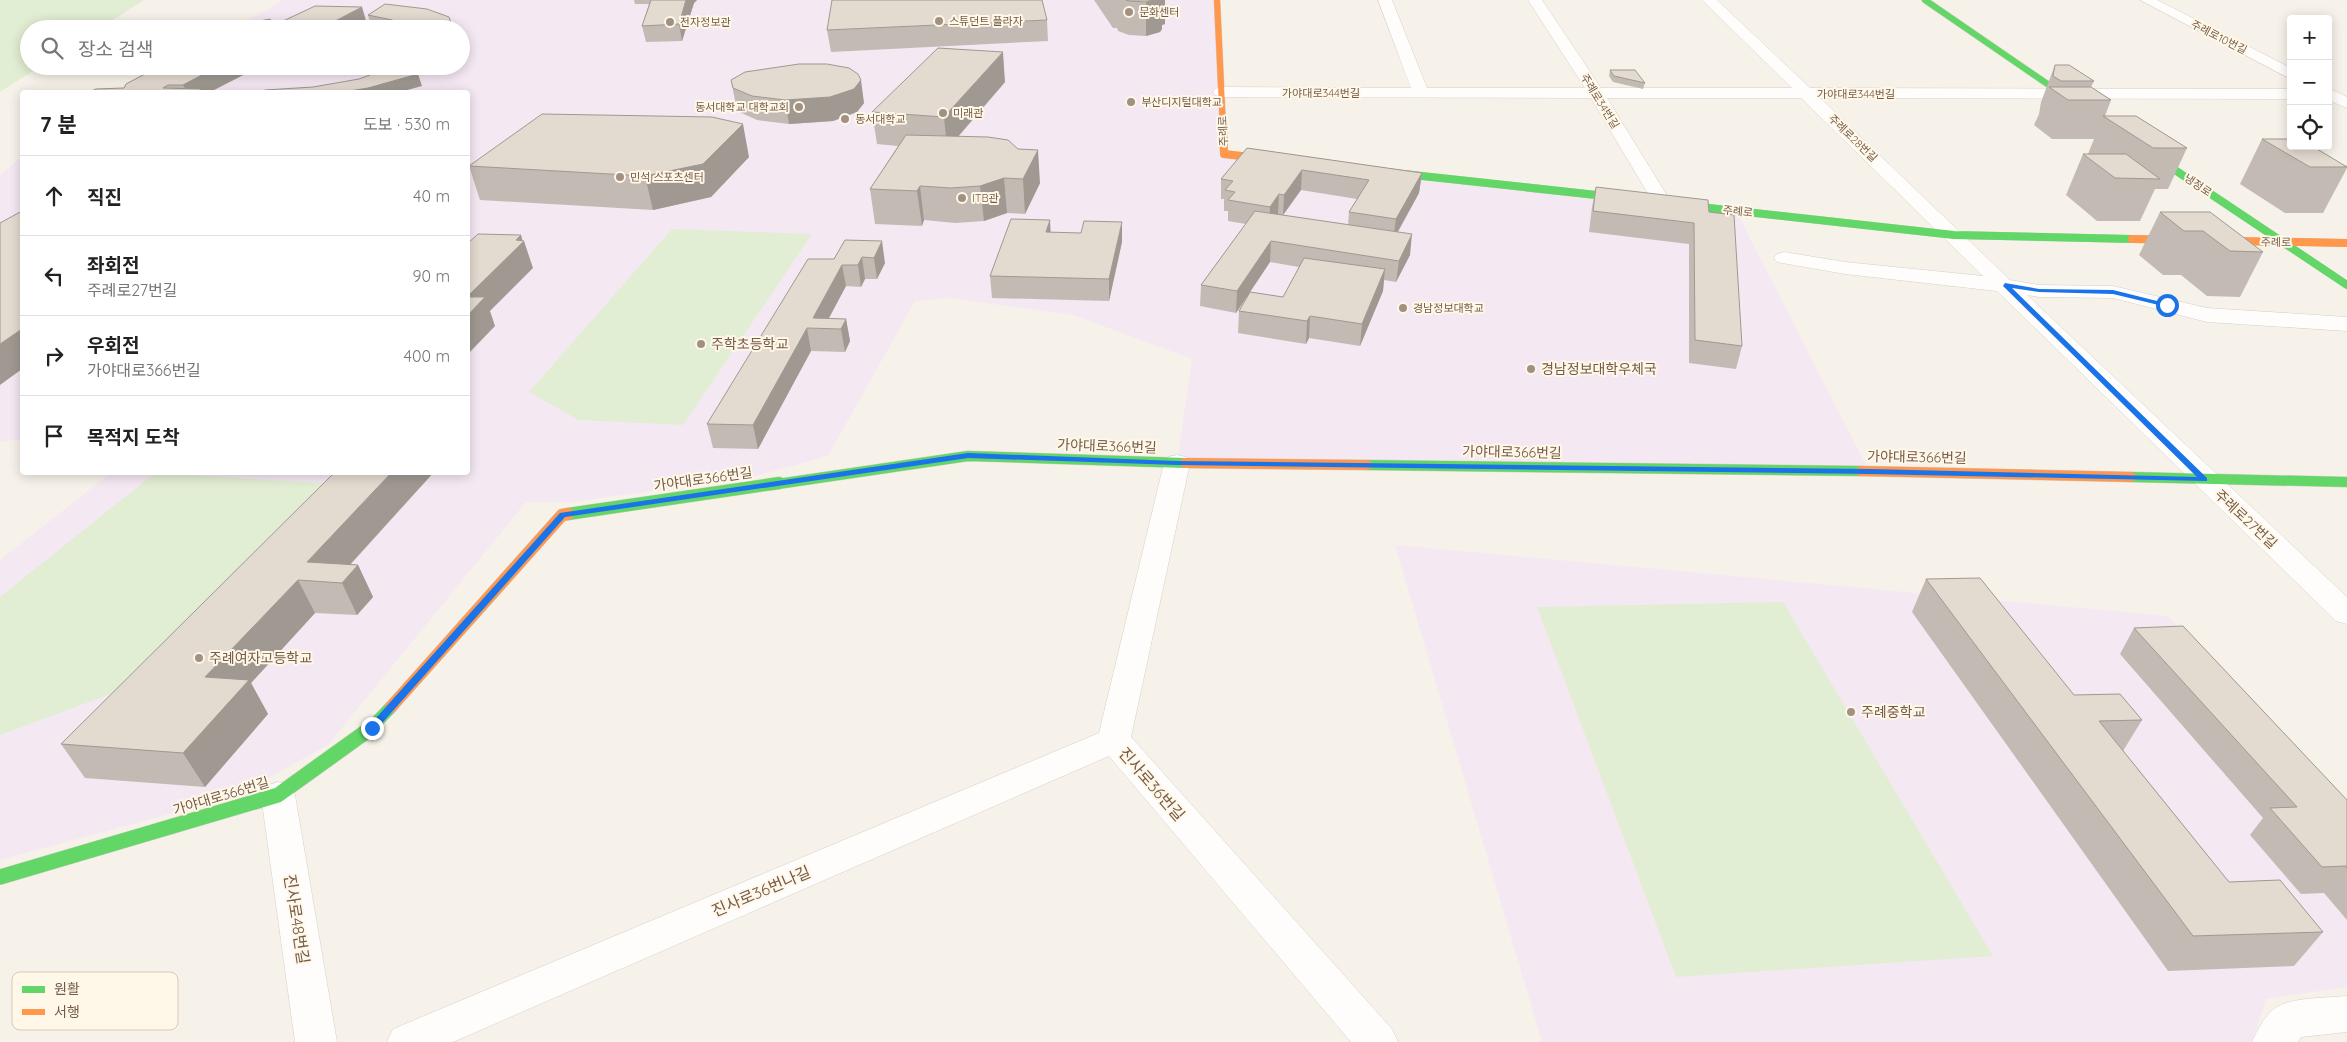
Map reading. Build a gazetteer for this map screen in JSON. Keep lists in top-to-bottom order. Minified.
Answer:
{"streets":{"street":["주례로10번길","가야대로344번길","주례로34번길","주례로","주례로28번길","냉정로","가야대로366번길","주례로27번길","진사로36번길","진사로36번나길","진사로48번길"]},"crossings":[["가야대로344번길","주례로34번길"],["가야대로344번길","주례로"],["가야대로344번길","주례로28번길"],["주례로34번길","주례로"],["주례로","주례로28번길"],["주례로","냉정로"],["주례로","주례로27번길"],["주례로28번길","주례로27번길"],["가야대로366번길","주례로27번길"],["가야대로366번길","진사로36번길"],["가야대로366번길","진사로48번길"],["진사로36번길","진사로36번나길"]],"places":["문화센터","스튜던트 플라자","전자정보관","부산디지털대학교","동서대학교 대학교회","미래관","동서대학교","민석 스포츠센터","ITB관","경남정보대학교","주학초등학교","경남정보대학우체국","주례여자고등학교","주례중학교"],"legend":["원활","서행"],"page":{"map_buttons":["+","−"],"search":"장소 검색","heading":["7 분","도보 · 530 m"],"list":[["직진","40 m"],["좌회전","주례로27번길","90 m"],["우회전","가야대로366번길","400 m"],"목적지 도착"]}}
